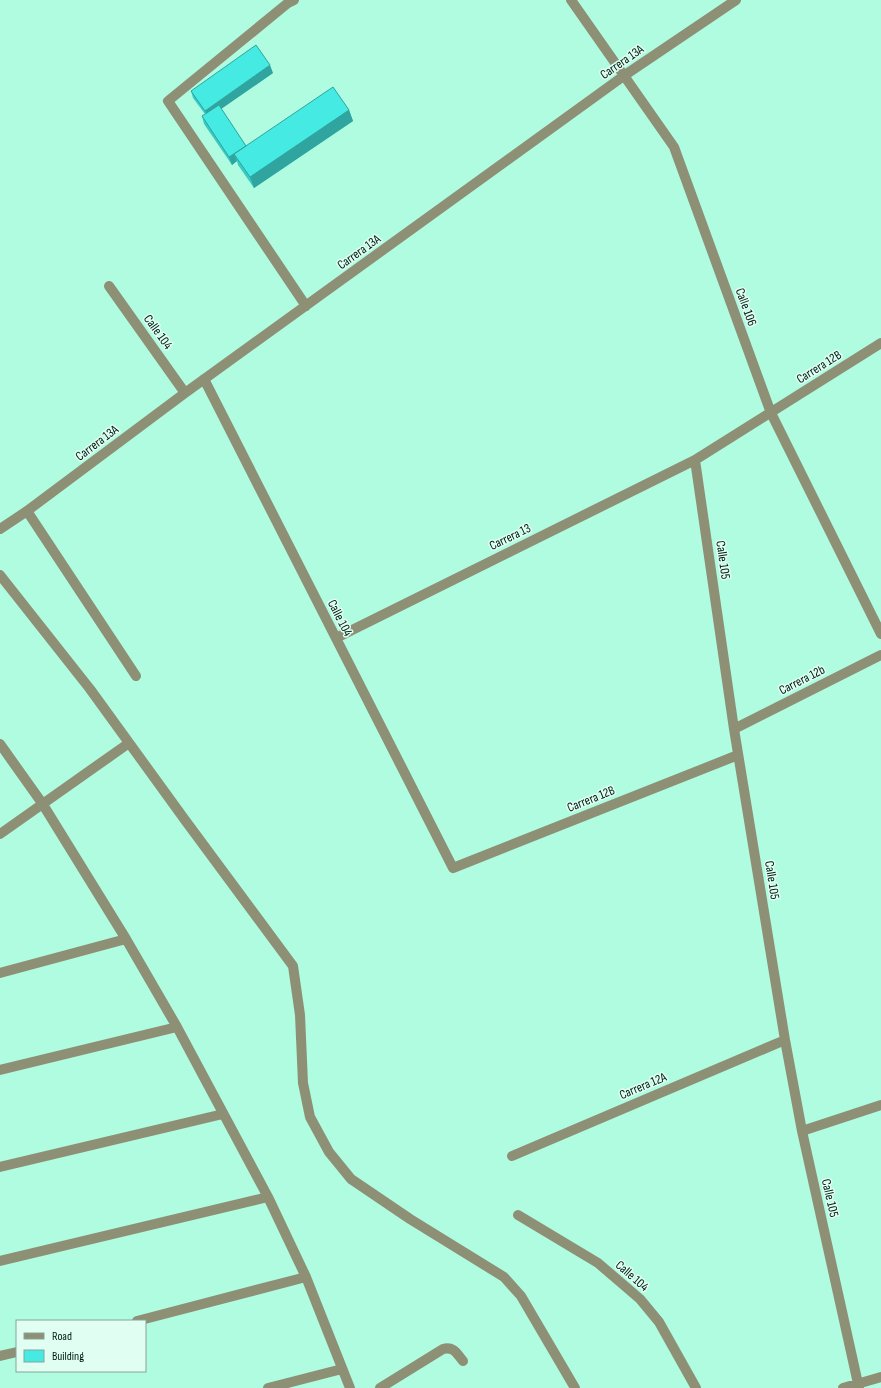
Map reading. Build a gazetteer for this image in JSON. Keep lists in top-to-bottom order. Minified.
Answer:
{"streets":{"street":["Carrera 13A","Calle 106","Calle 104","Carrera 12B","Carrera 13","Calle 105","Carrera 12b","Carrera 12A"]},"crossings":[["Carrera 13A","Calle 106"],["Carrera 13A","Calle 104"],["Calle 106","Carrera 12B"],["Calle 104","Carrera 12B"],["Calle 104","Carrera 13"],["Carrera 12B","Calle 105"],["Carrera 13","Calle 105"],["Calle 105","Carrera 12b"],["Calle 105","Carrera 12A"]],"legend":["Road","Building"]}
